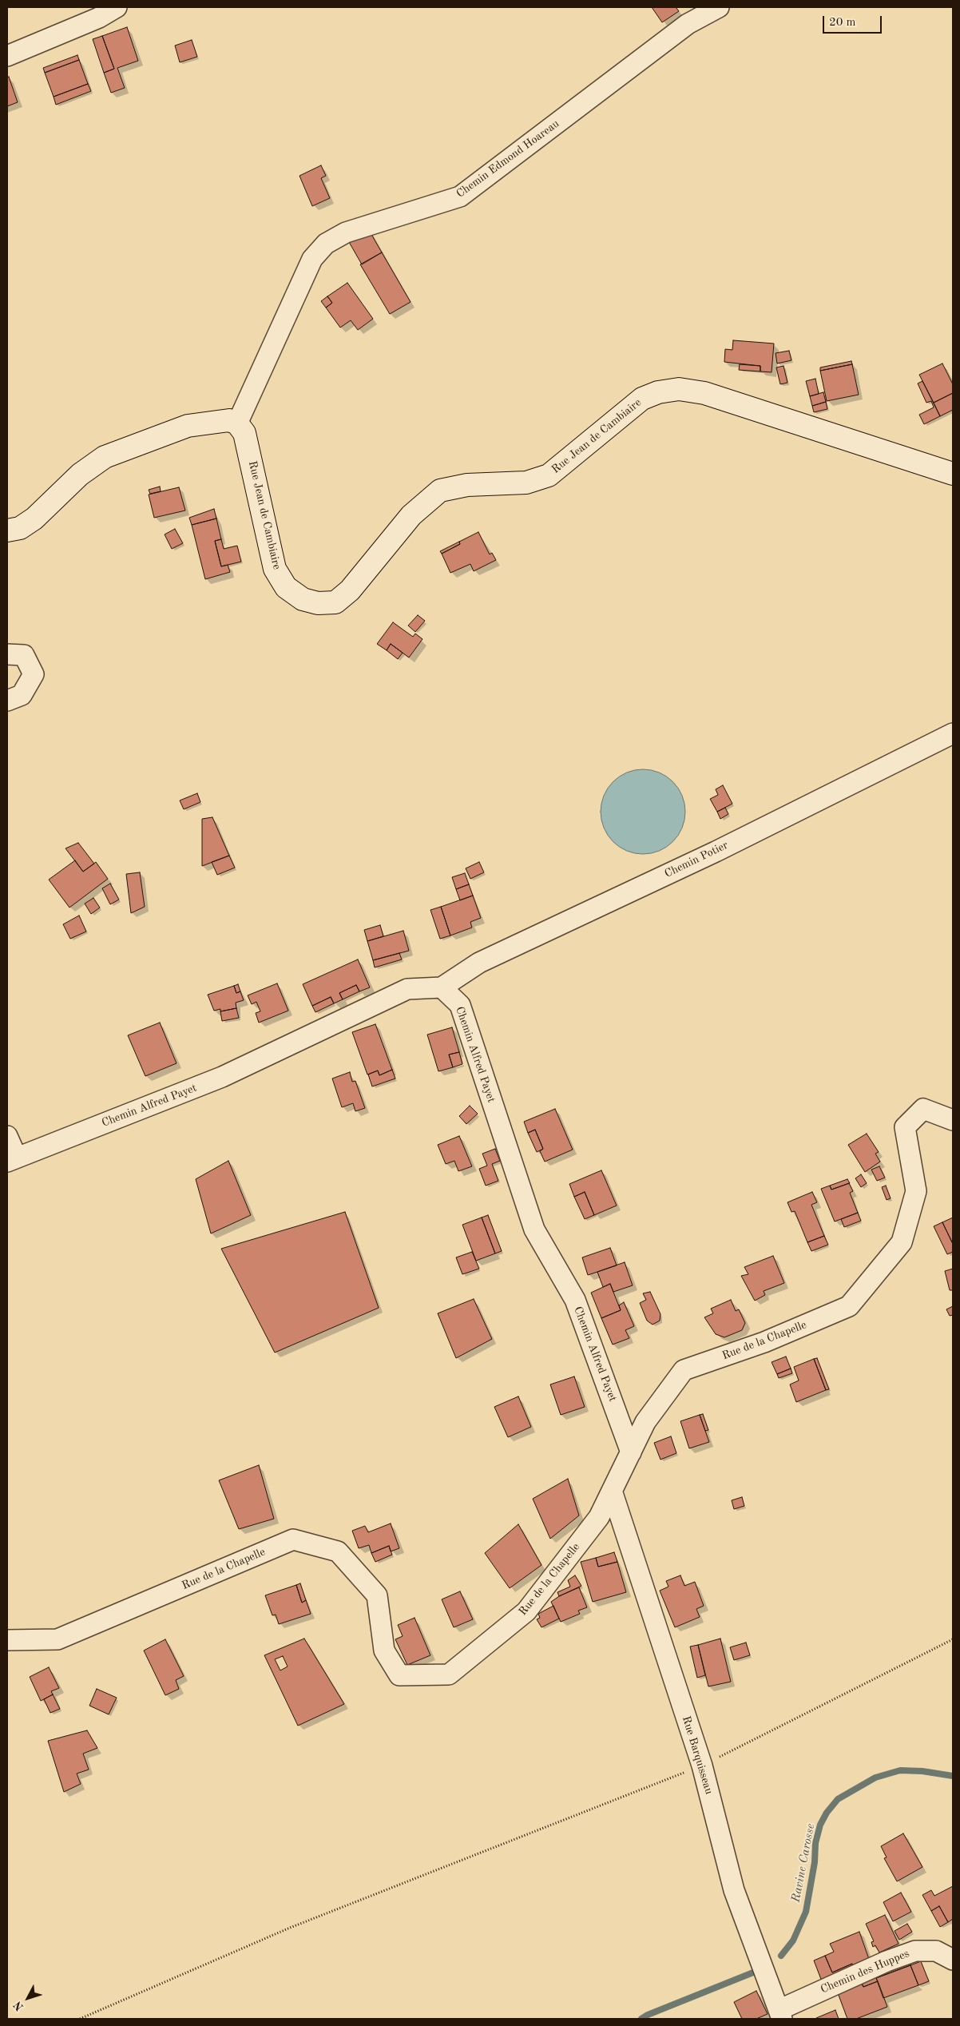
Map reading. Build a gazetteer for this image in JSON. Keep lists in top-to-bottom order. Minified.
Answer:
{"streets":{"main road":["Rue Jean de Cambiaire"],"street":["Chemin Edmond Hoareau","Chemin Potier","Chemin Alfred Payet","Rue de la Chapelle","Rue Barquisseau","Chemin des Huppes"]},"crossings":[["Chemin Edmond Hoareau","Rue Jean de Cambiaire"],["Chemin Potier","Chemin Alfred Payet"],["Chemin Alfred Payet","Rue de la Chapelle"],["Rue de la Chapelle","Rue Barquisseau"],["Rue Barquisseau","Chemin des Huppes"]],"water":["Ravine Carosse"],"scale_bar":"20 m","north":"bottom left"}
